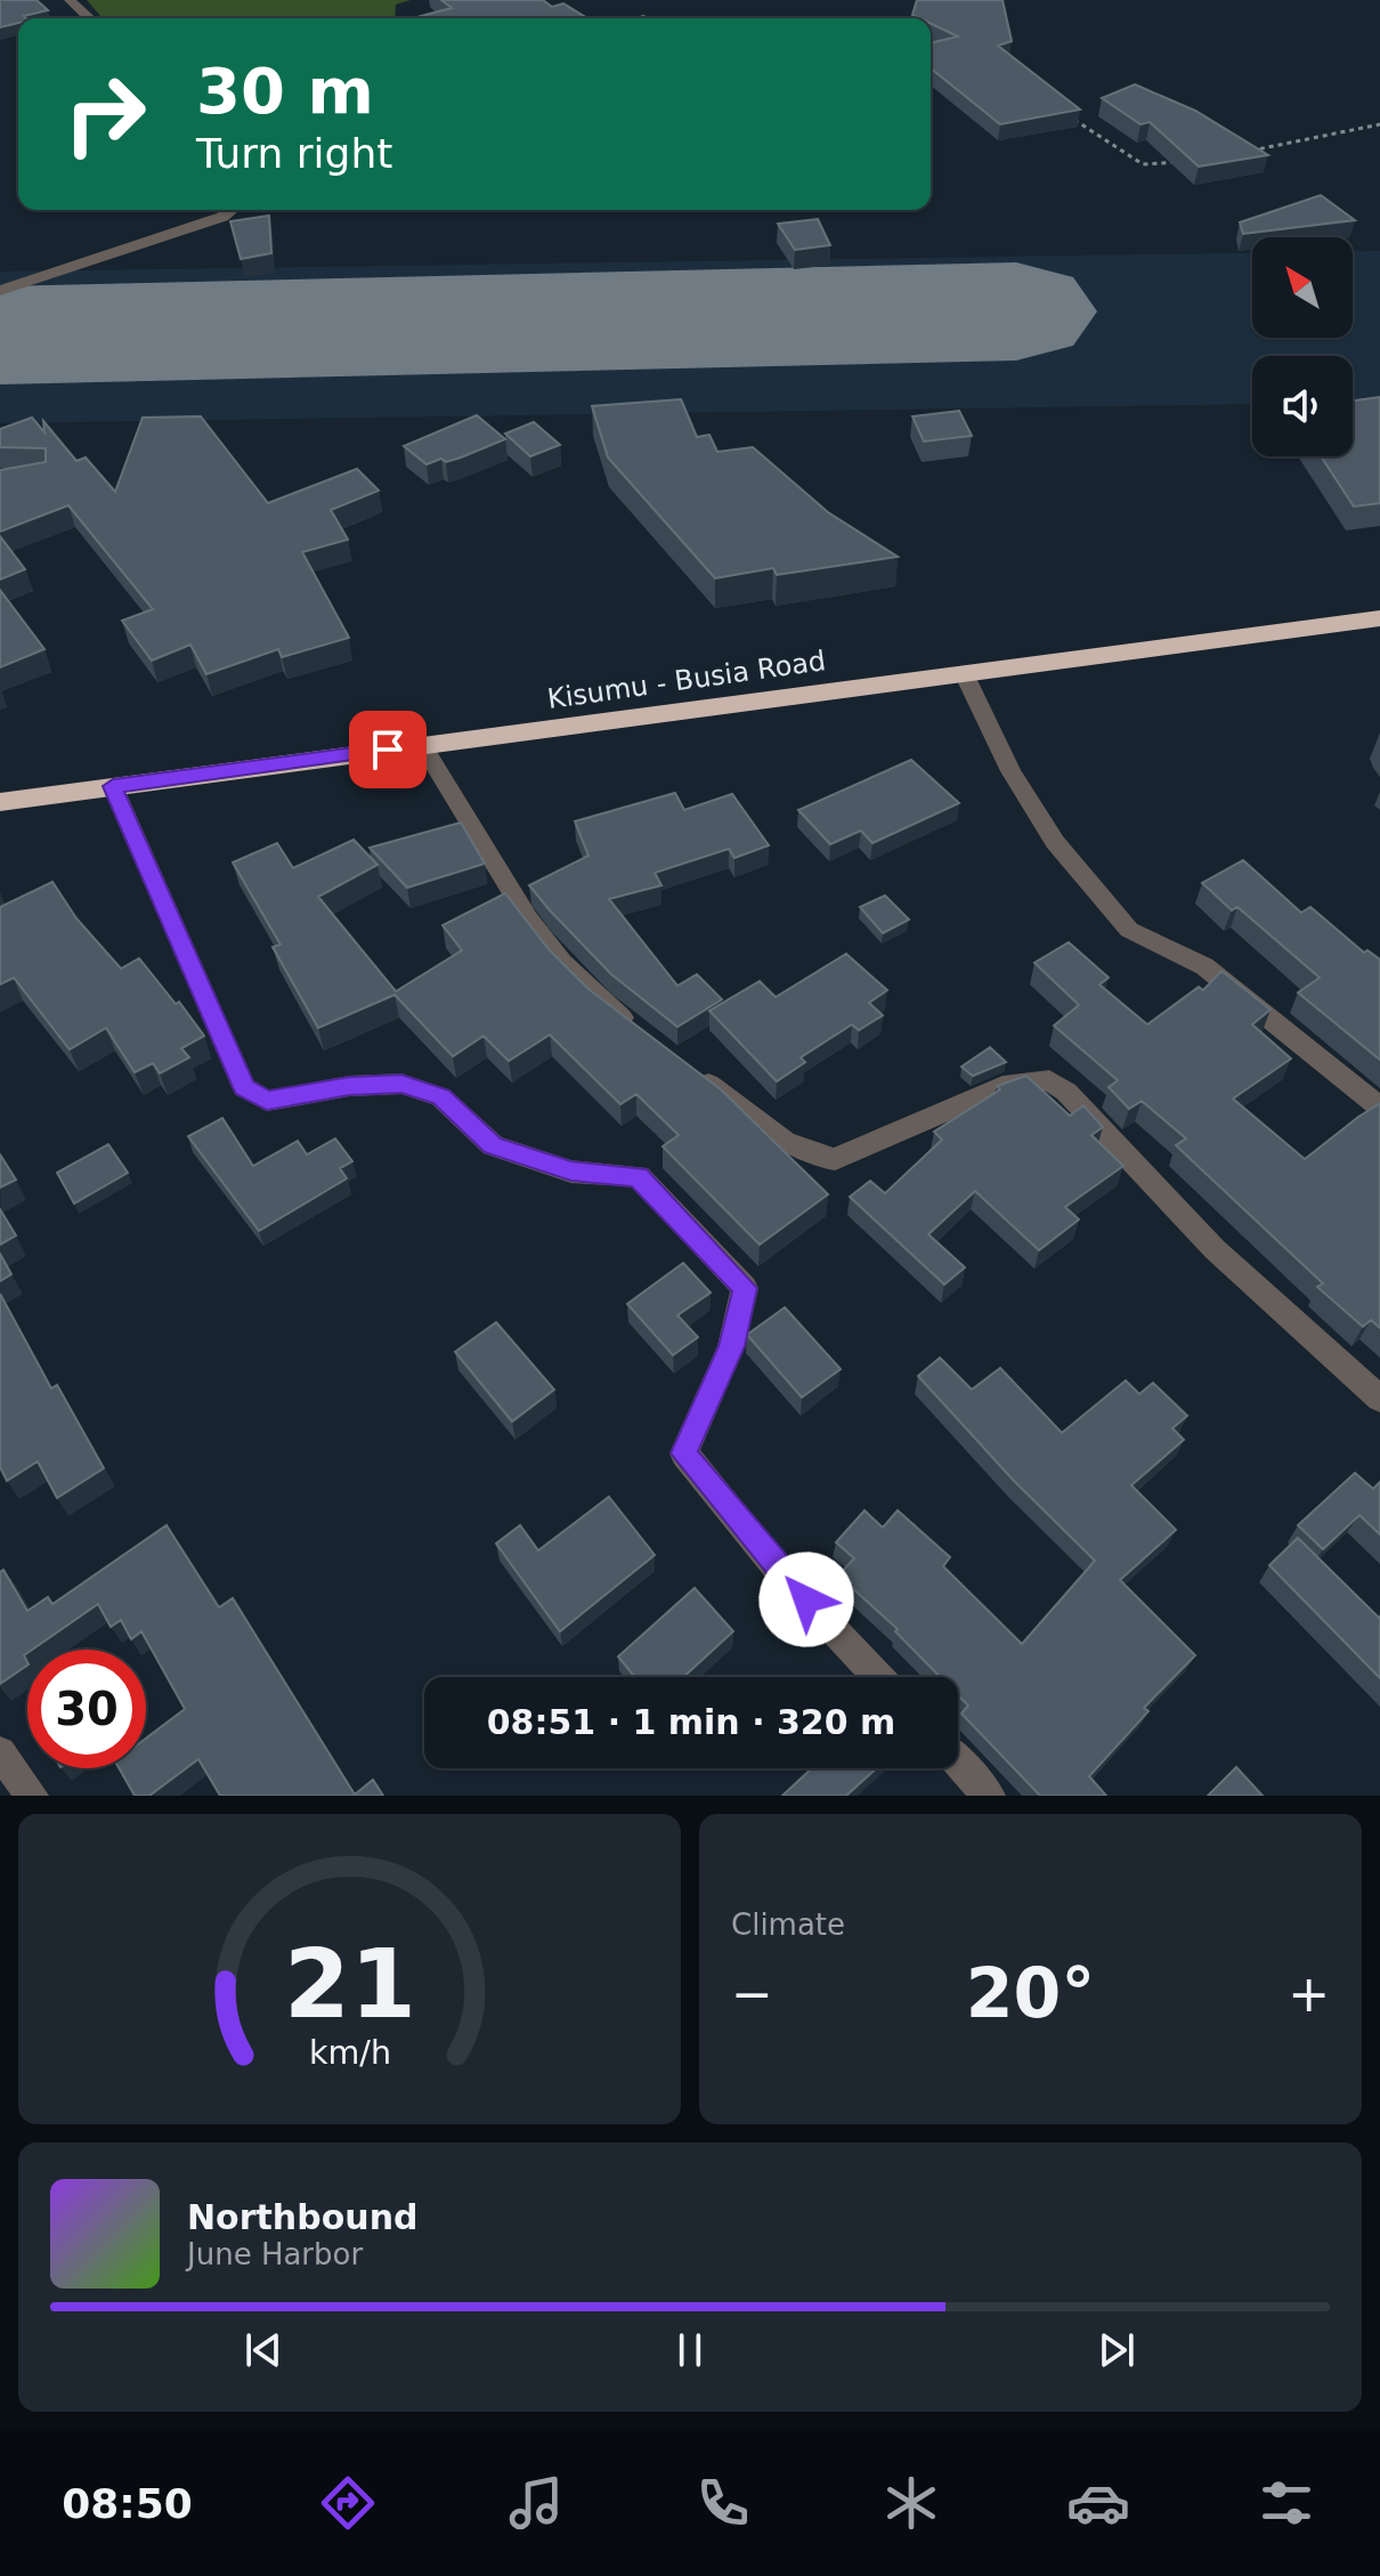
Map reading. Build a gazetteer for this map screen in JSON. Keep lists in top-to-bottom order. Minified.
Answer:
{"streets":{"highway":["Kisumu - Busia Road"]},"north":"top left","page":{"turn":["30 m","Turn right"],"limit":"30","trip":"08:51 · 1 min · 320 m","tile":"Climate","heat":["−","20°","+"],"song":["Northbound","June Harbor"],"tabs":"08:50","gauge":["21","km/h"]}}
